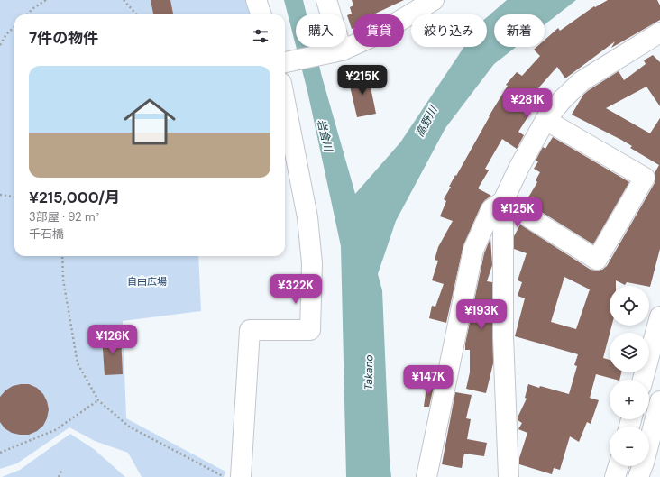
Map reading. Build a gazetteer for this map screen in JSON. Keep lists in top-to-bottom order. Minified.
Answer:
{"water":["高野川","岩倉川","Takano"],"parks":["自由広場"],"page":{"chip":["購入","賃貸","絞り込み","新着"],"heading":"7件の物件","list":[{"name":"¥215,000/月","note":"3部屋 · 92 m² · 千石橋"}],"price":["¥215K","¥281K","¥125K","¥322K","¥193K","¥126K","¥147K"],"map_buttons":["+","−"]}}
